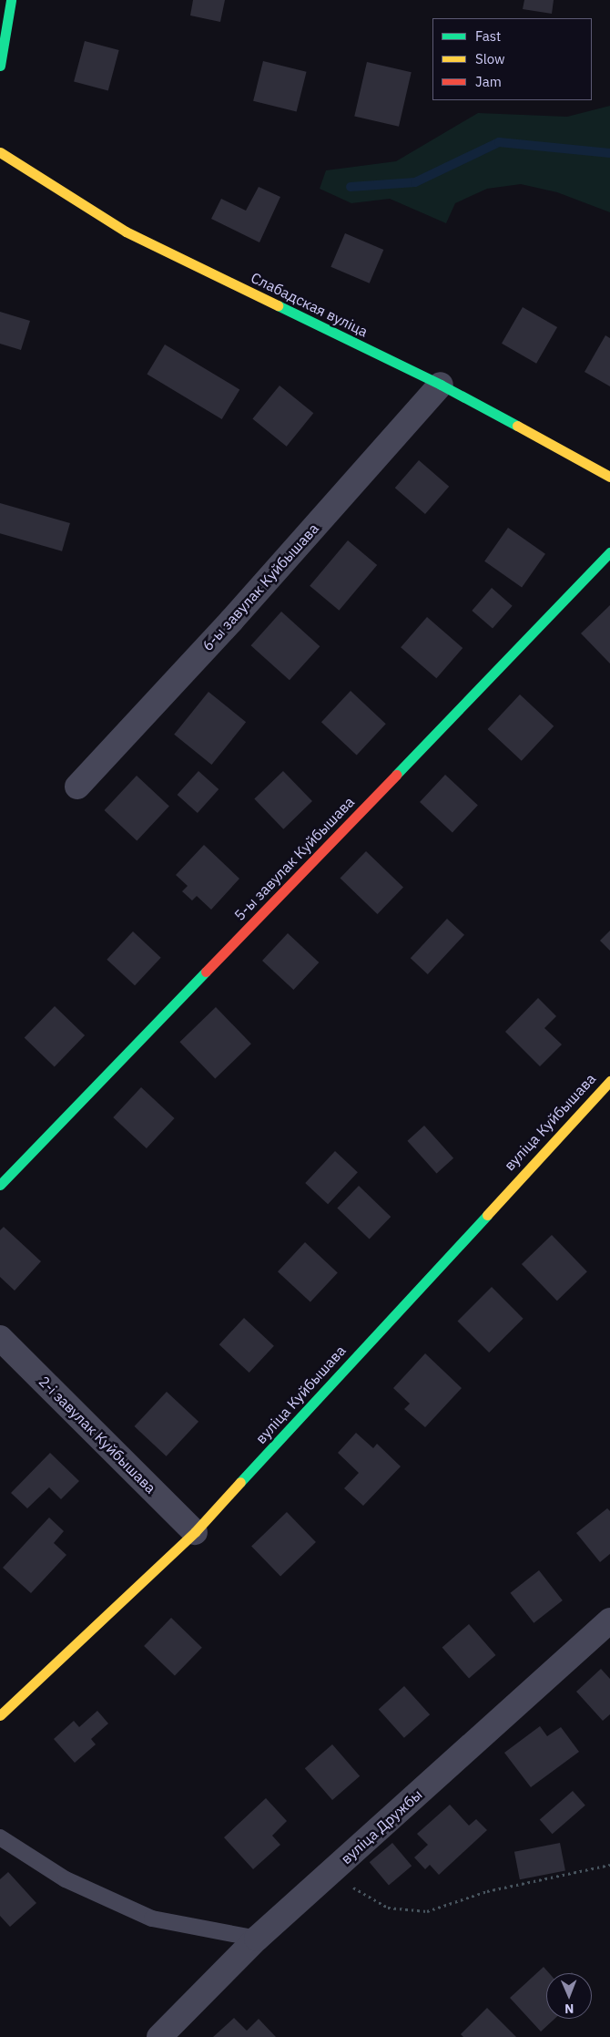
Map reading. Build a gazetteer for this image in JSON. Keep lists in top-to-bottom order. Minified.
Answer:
{"streets":{"street":["Слабадская вуліца","6-ы завулак Куйбышава","5-ы завулак Куйбышава","вуліца Куйбышава","2-і завулак Куйбышава","вуліца Дружбы"]},"crossings":[["Слабадская вуліца","6-ы завулак Куйбышава"],["вуліца Куйбышава","2-і завулак Куйбышава"]],"legend":["Fast","Slow","Jam"],"north":"bottom"}
